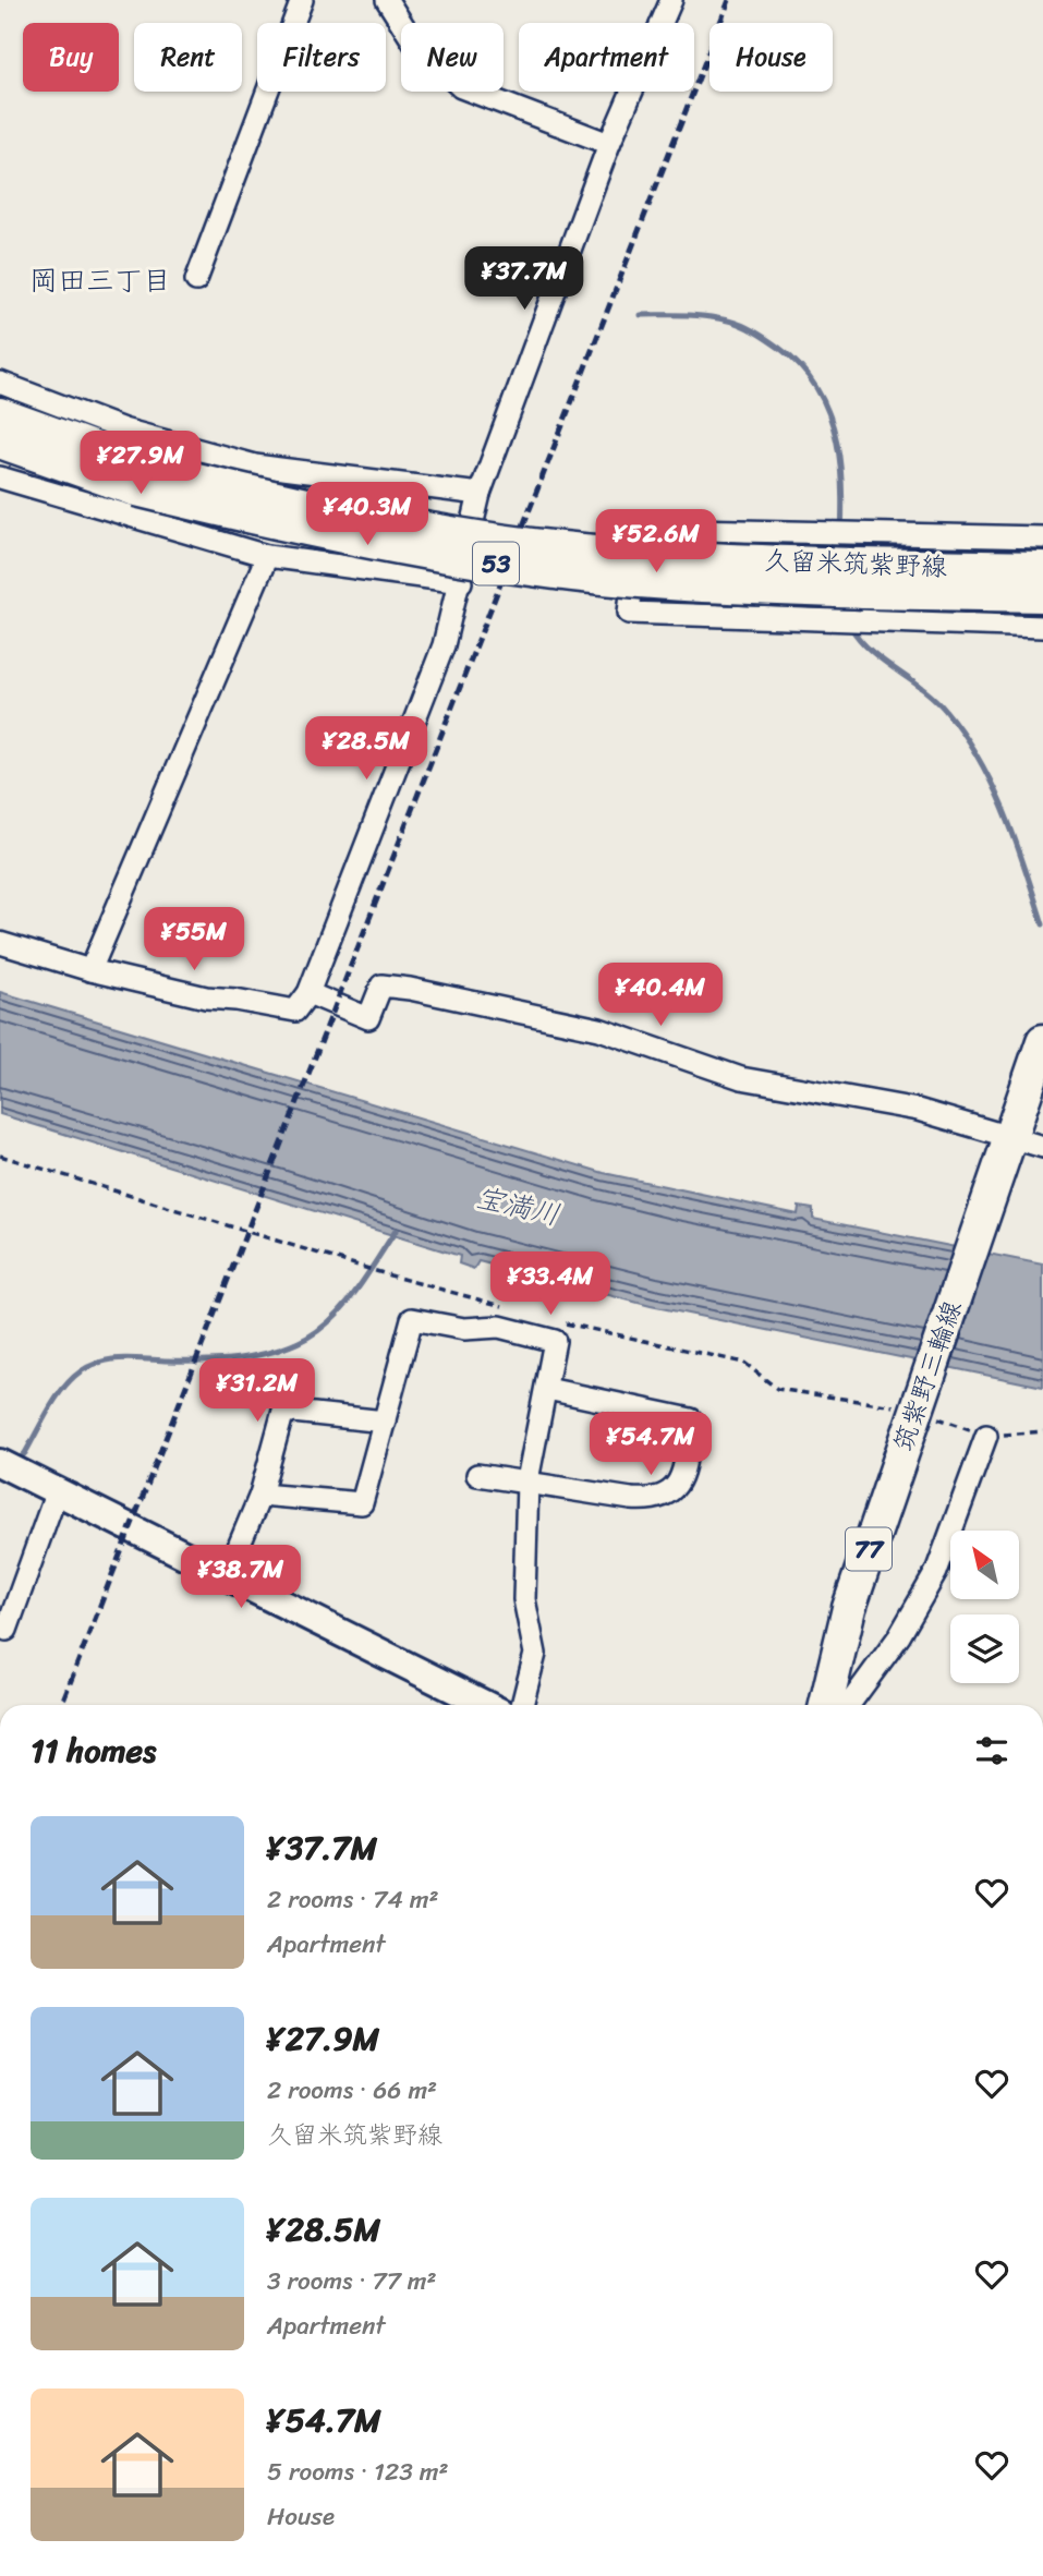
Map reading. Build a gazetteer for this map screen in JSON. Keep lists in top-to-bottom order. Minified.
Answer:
{"streets":{"main road":["53","久留米筑紫野線","筑紫野三輪線","77"]},"districts":["岡田三丁目"],"water":["宝満川"],"north":"top left","page":{"chip":["Buy","Rent","Filters","New","Apartment","House"],"price":["¥37.7M","¥27.9M","¥40.3M","¥52.6M","¥28.5M","¥55M","¥40.4M","¥33.4M","¥31.2M","¥54.7M","¥38.7M"],"heading":"11 homes","list":[{"name":"¥37.7M","note":"2 rooms · 74 m² · Apartment"},{"name":"¥27.9M","note":"2 rooms · 66 m² · 久留米筑紫野線"},{"name":"¥28.5M","note":"3 rooms · 77 m² · Apartment"},{"name":"¥54.7M","note":"5 rooms · 123 m² · House"}]}}
